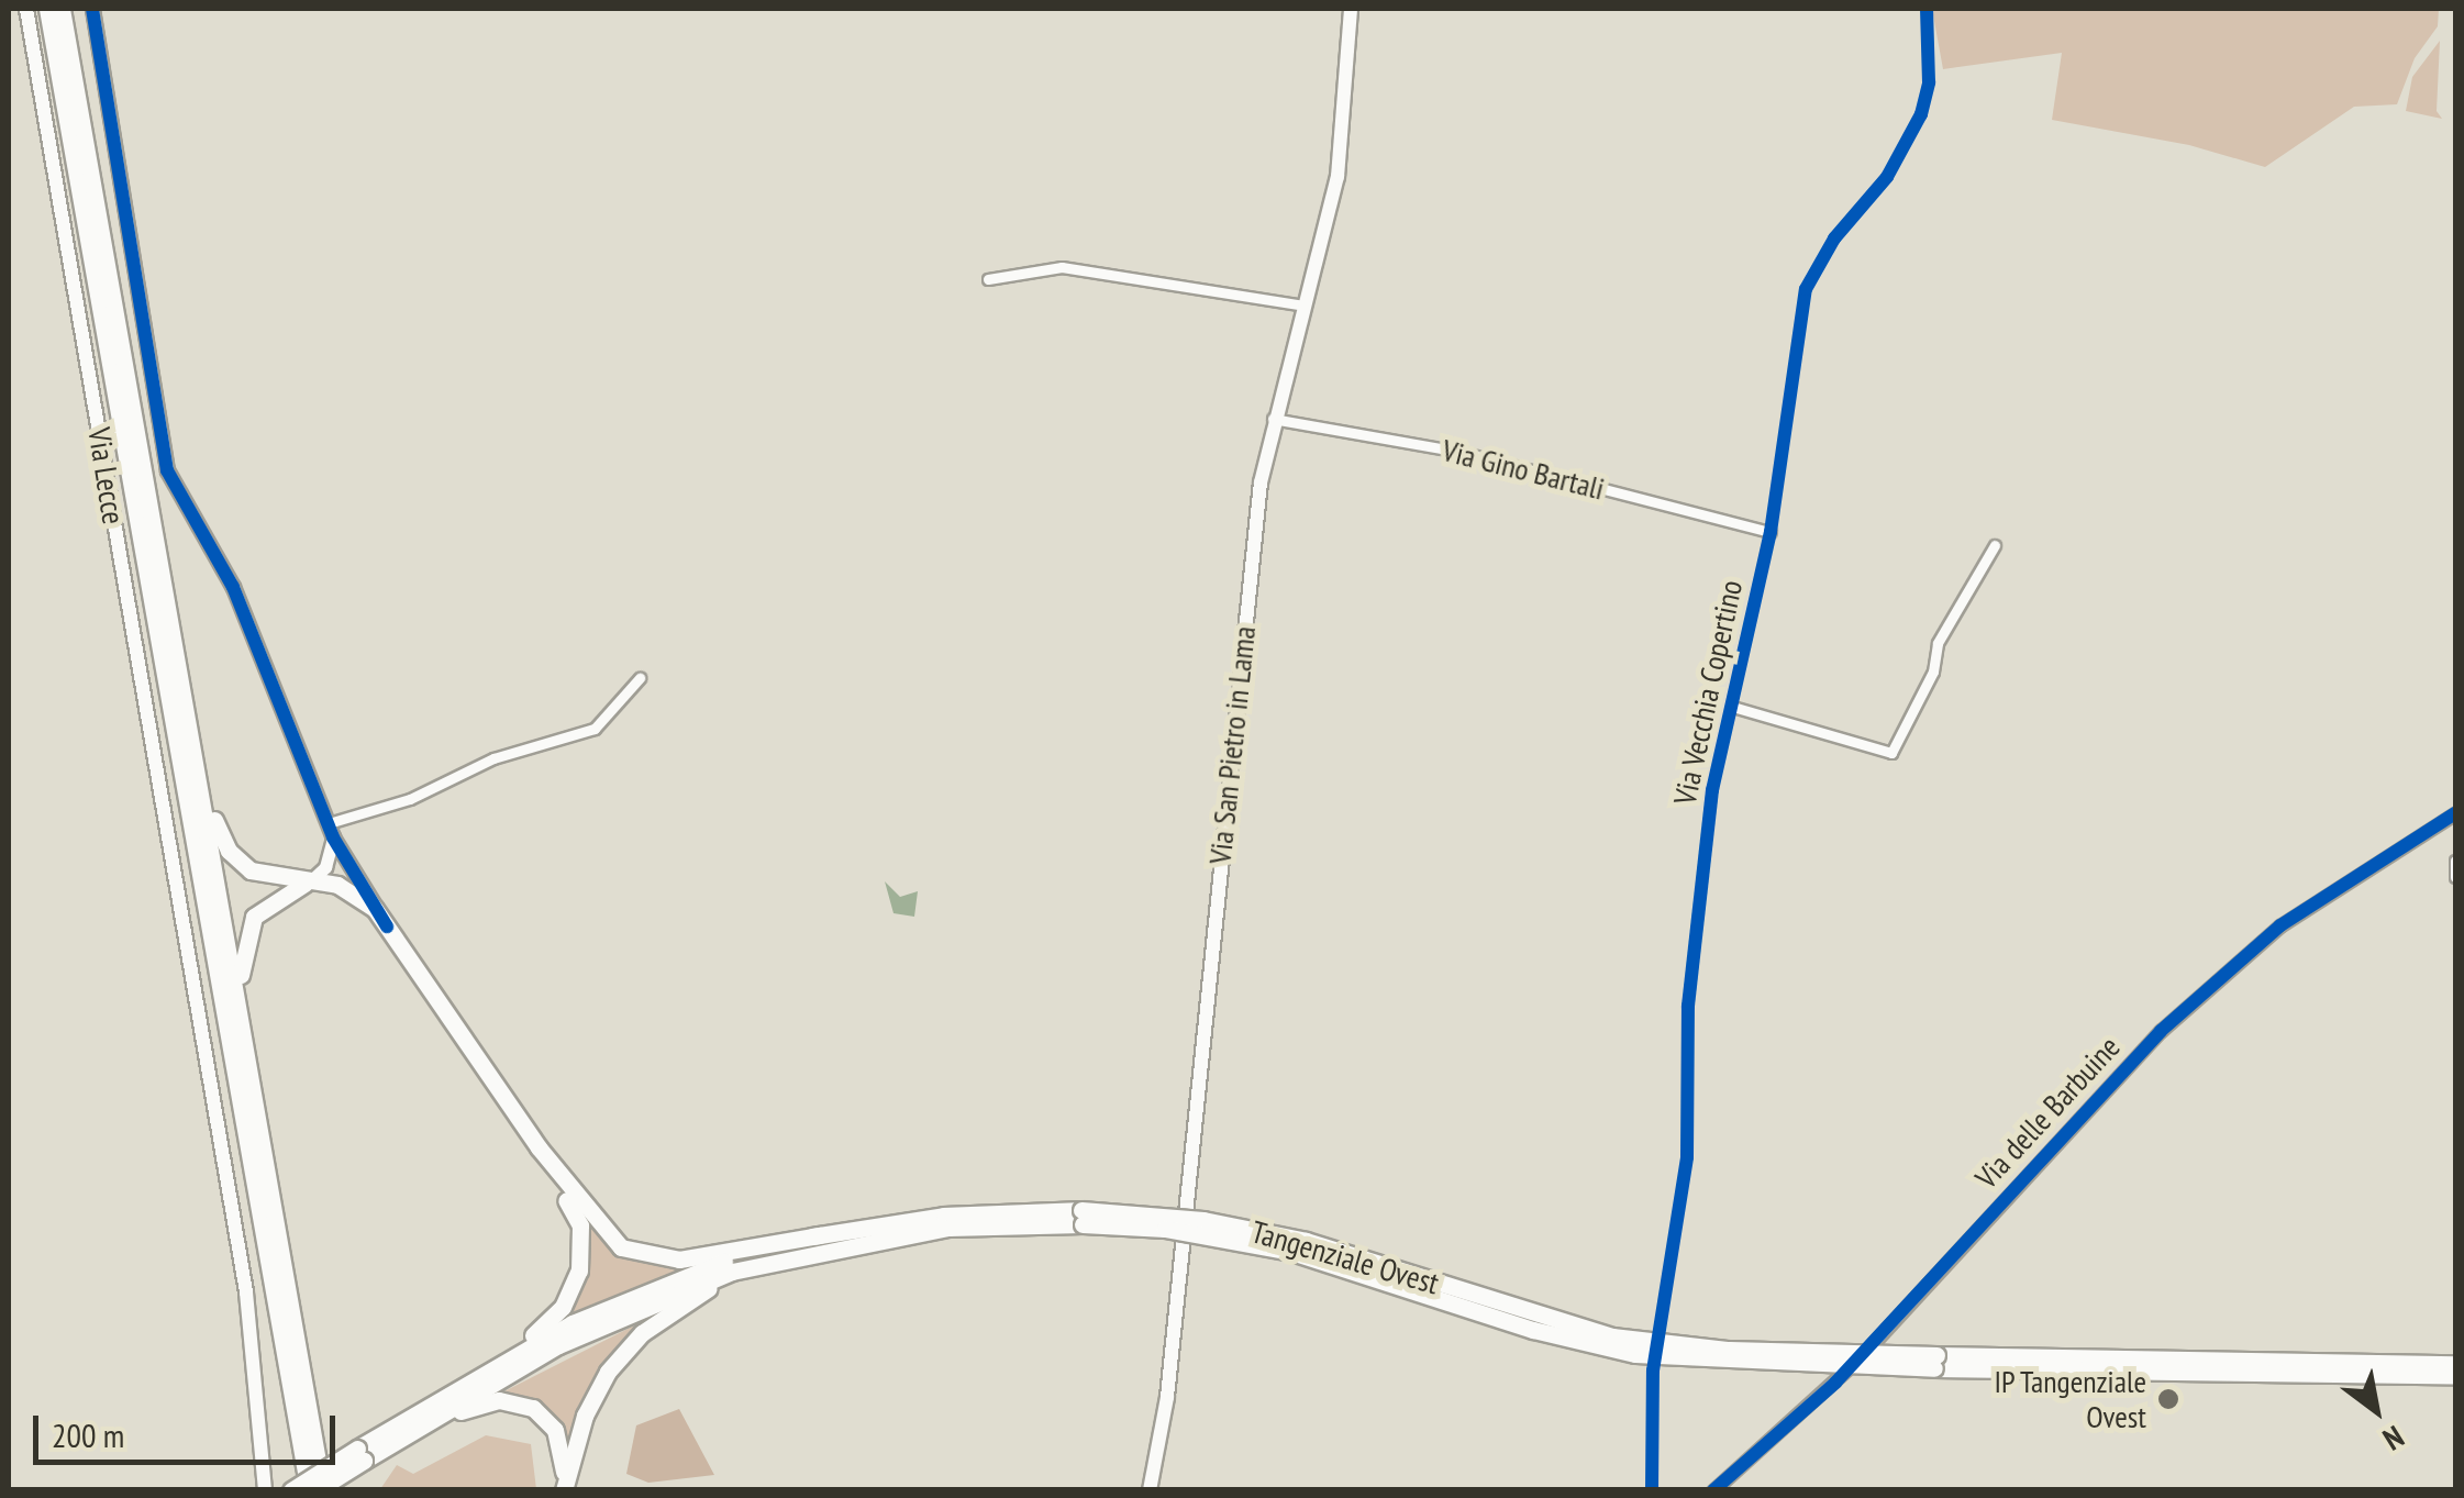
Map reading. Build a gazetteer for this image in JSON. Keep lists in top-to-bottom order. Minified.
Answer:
{"streets":{"highway":["Tangenziale Ovest"],"main road":["Via Lecce","Via San Pietro in Lama"],"street":["Via Gino Bartali","Via delle Barbuine"],"cycle path":["Via Vecchia Copertino"]},"crossings":[["Via Gino Bartali","Via San Pietro in Lama"]],"places":["IP Tangenziale Ovest"],"scale_bar":"200 m","north":"bottom right"}
